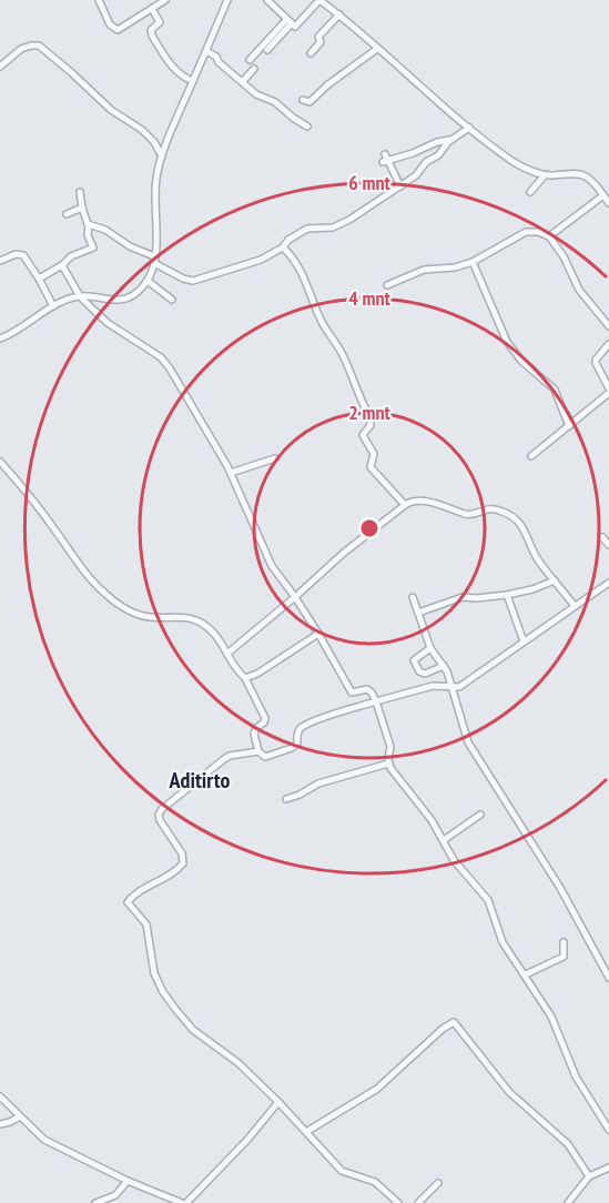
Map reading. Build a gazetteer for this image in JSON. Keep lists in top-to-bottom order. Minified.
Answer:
{"districts":["Aditirto"],"rings":["6 mnt","4 mnt","2 mnt"]}
